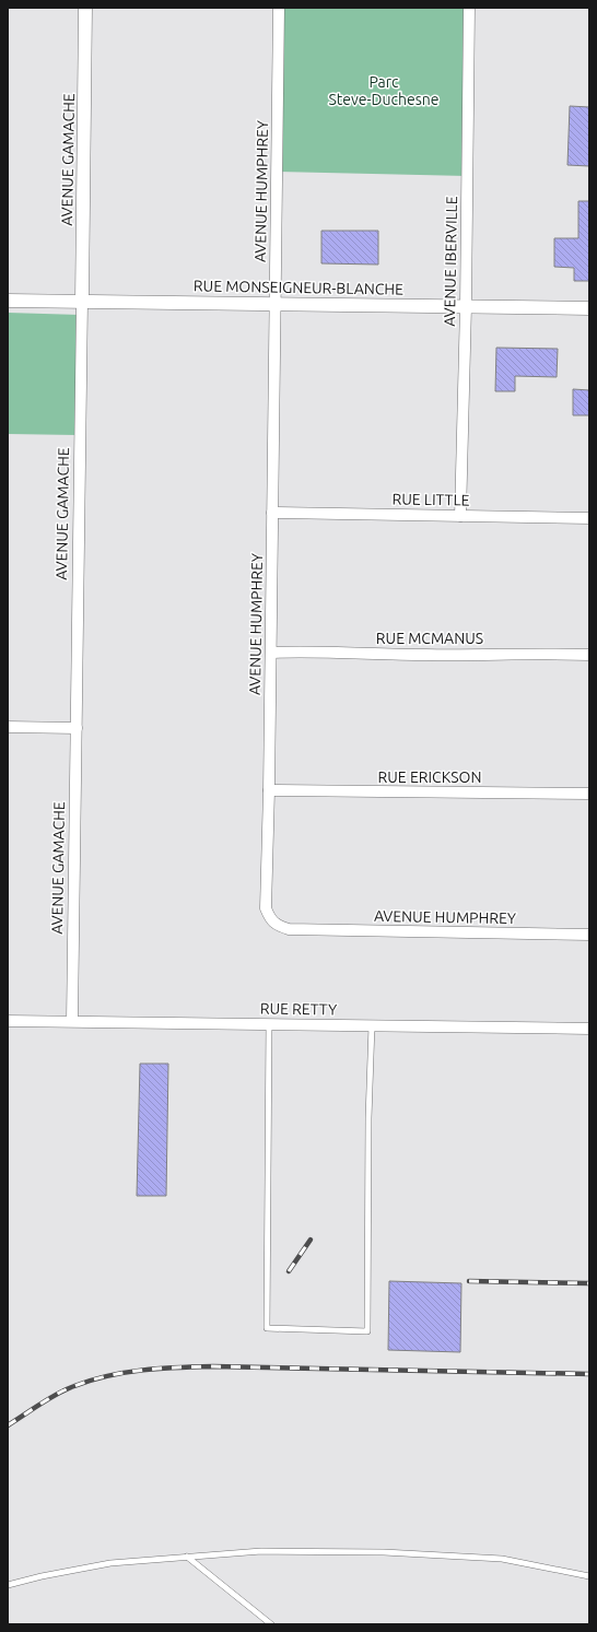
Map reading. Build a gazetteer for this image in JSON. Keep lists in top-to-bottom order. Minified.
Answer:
{"streets":{"street":["AVENUE GAMACHE","AVENUE HUMPHREY","AVENUE IBERVILLE","RUE MONSEIGNEUR-BLANCHE","RUE LITTLE","RUE MCMANUS","RUE ERICKSON","RUE RETTY"]},"crossings":[["AVENUE GAMACHE","RUE MONSEIGNEUR-BLANCHE"],["AVENUE GAMACHE","RUE RETTY"],["AVENUE HUMPHREY","RUE MONSEIGNEUR-BLANCHE"],["AVENUE HUMPHREY","RUE LITTLE"],["AVENUE HUMPHREY","RUE MCMANUS"],["AVENUE HUMPHREY","RUE ERICKSON"],["AVENUE IBERVILLE","RUE MONSEIGNEUR-BLANCHE"],["AVENUE IBERVILLE","RUE LITTLE"]],"parks":["Parc Steve-Duchesne"]}
